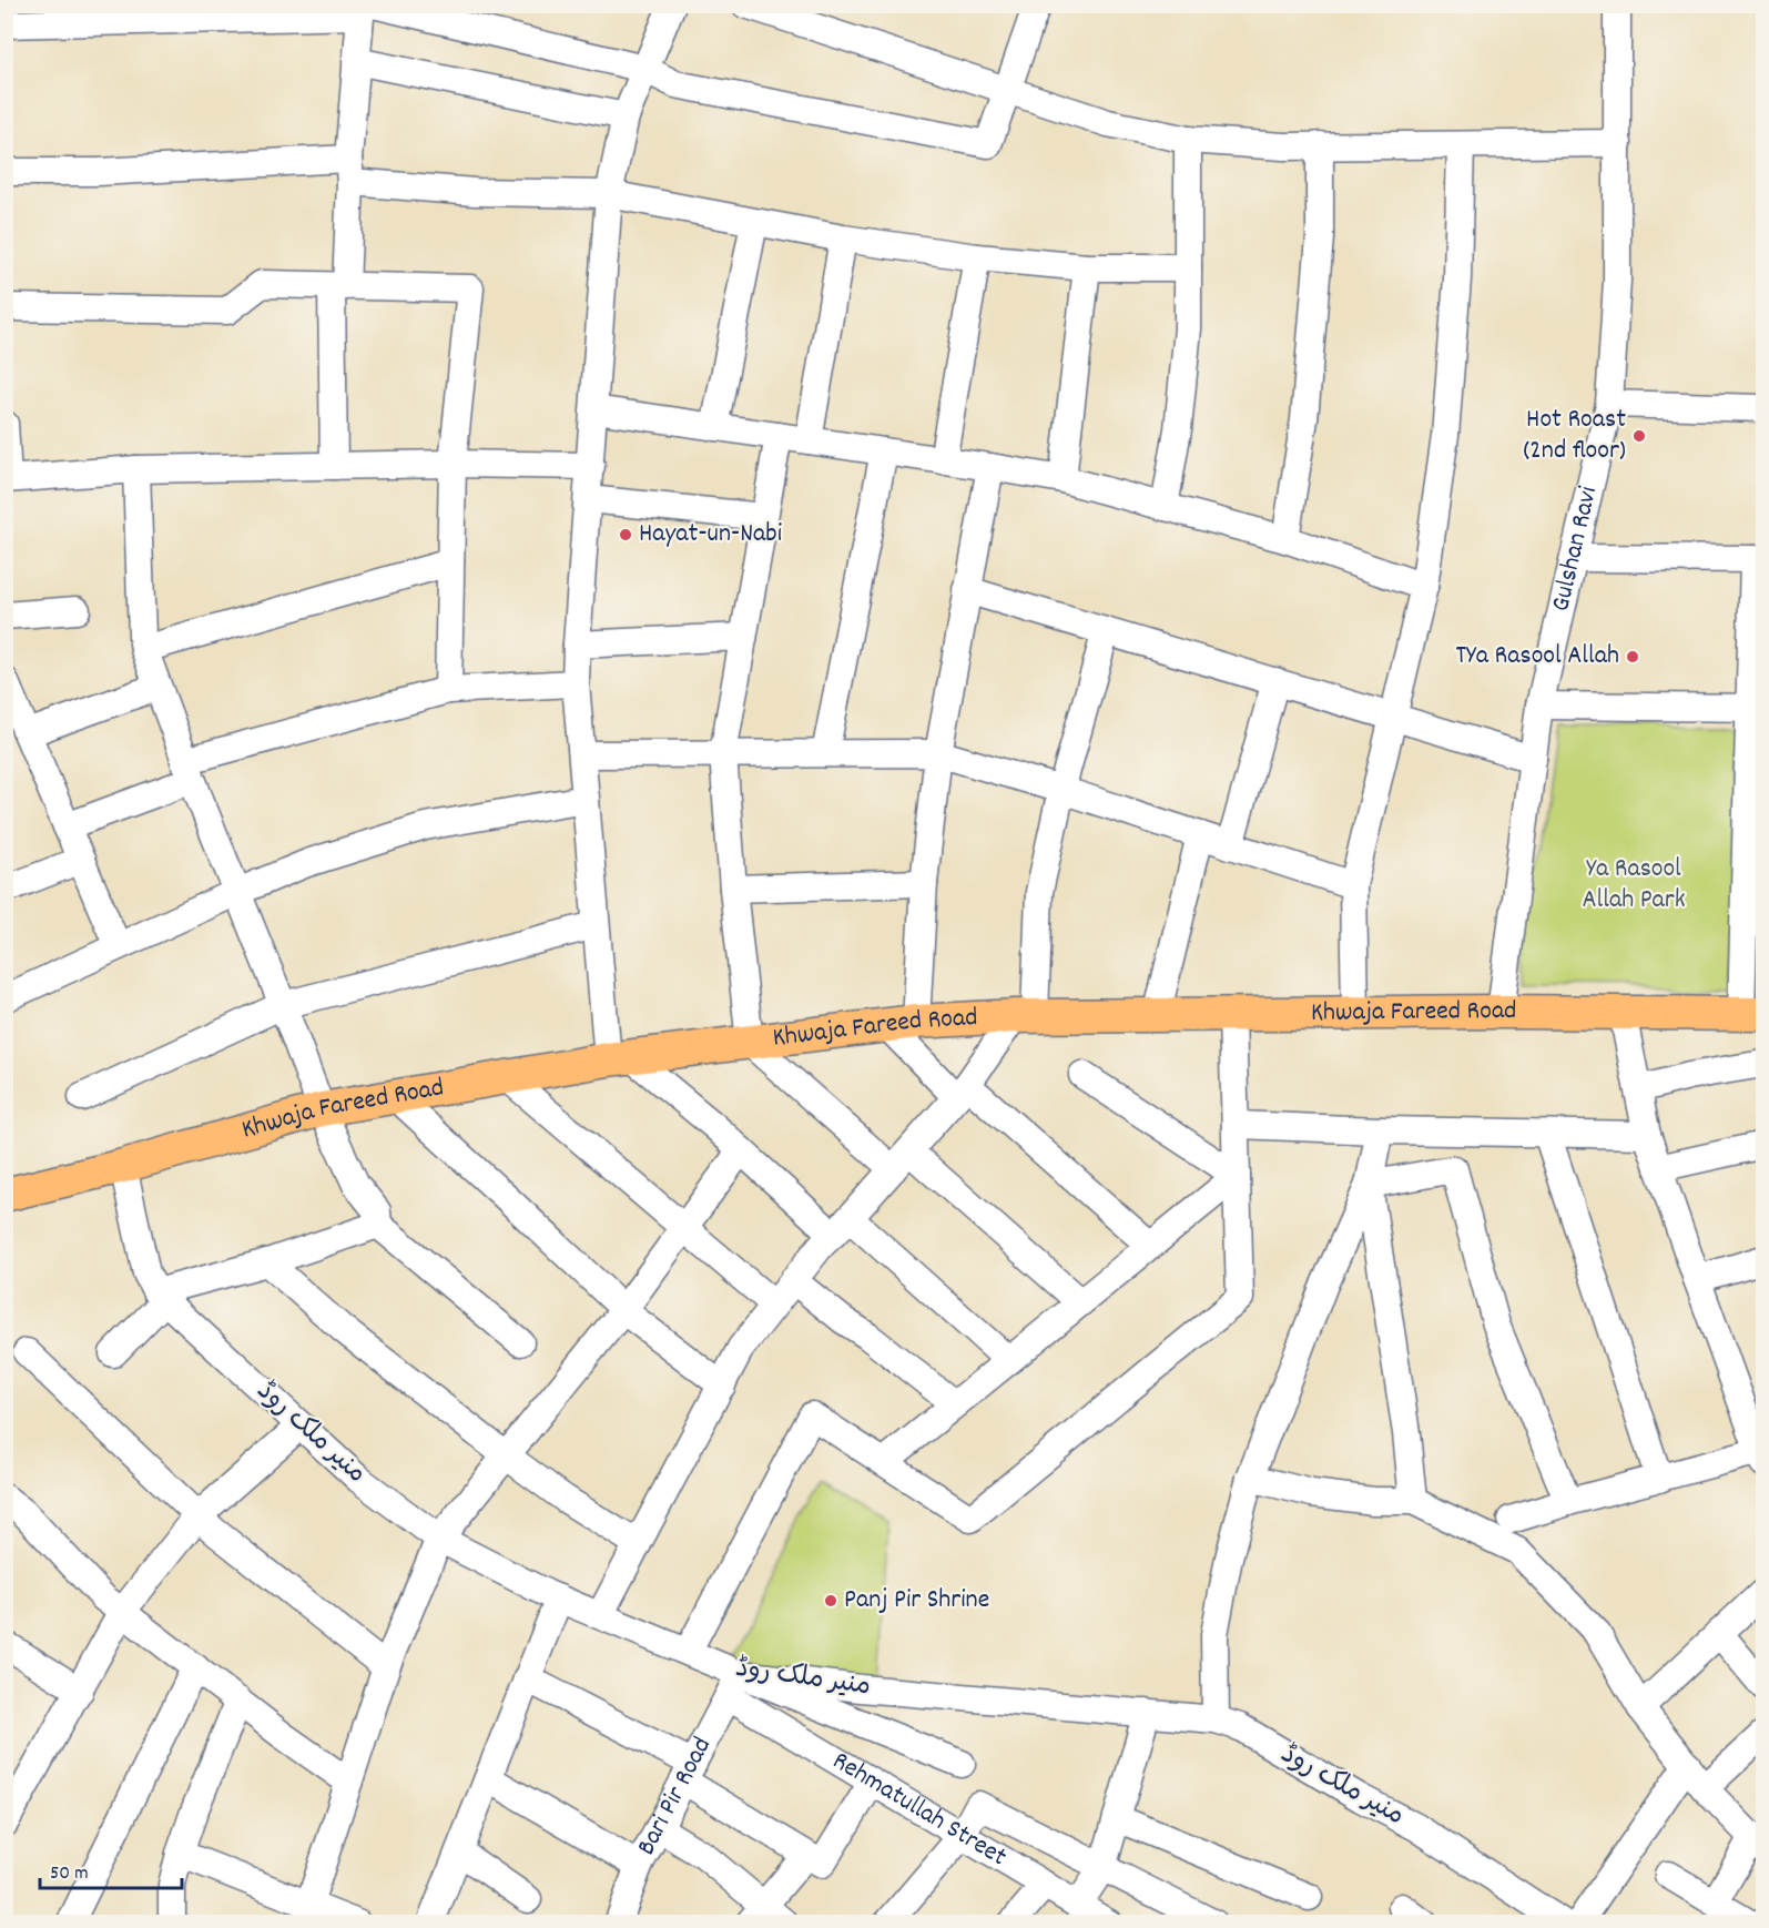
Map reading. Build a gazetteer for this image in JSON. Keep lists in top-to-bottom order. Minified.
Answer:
{"streets":{"main road":["Khwaja Fareed Road"],"street":["Gulshan Ravi","منیر ملک روڈ","Bari Pir Road","Rehmatullah Street"]},"crossings":[["Gulshan Ravi","Khwaja Fareed Road"],["Khwaja Fareed Road","منیر ملک روڈ"],["منیر ملک روڈ","Bari Pir Road"],["منیر ملک روڈ","Rehmatullah Street"],["Bari Pir Road","Rehmatullah Street"]],"parks":["Ya Rasool Allah Park"],"places":["Hot Roast (2nd floor)","Hayat-un-Nabi","TYa Rasool Allah","Panj Pir Shrine"],"scale_bar":"50 m"}
